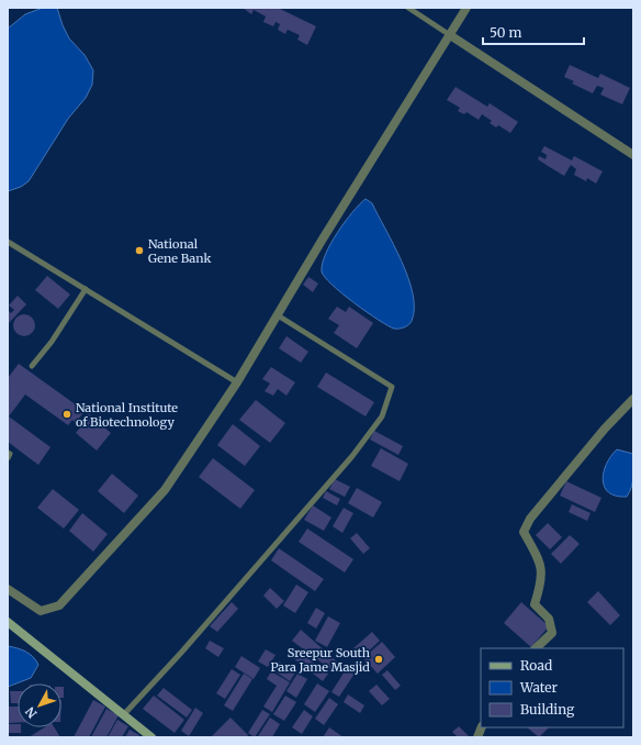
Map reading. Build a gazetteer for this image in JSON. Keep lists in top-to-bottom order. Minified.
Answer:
{"places":["National Gene Bank","National Institute of Biotechnology","Sreepur South Para Jame Masjid"],"legend":["Road","Water","Building"],"scale_bar":"50 m","north":"bottom left"}
